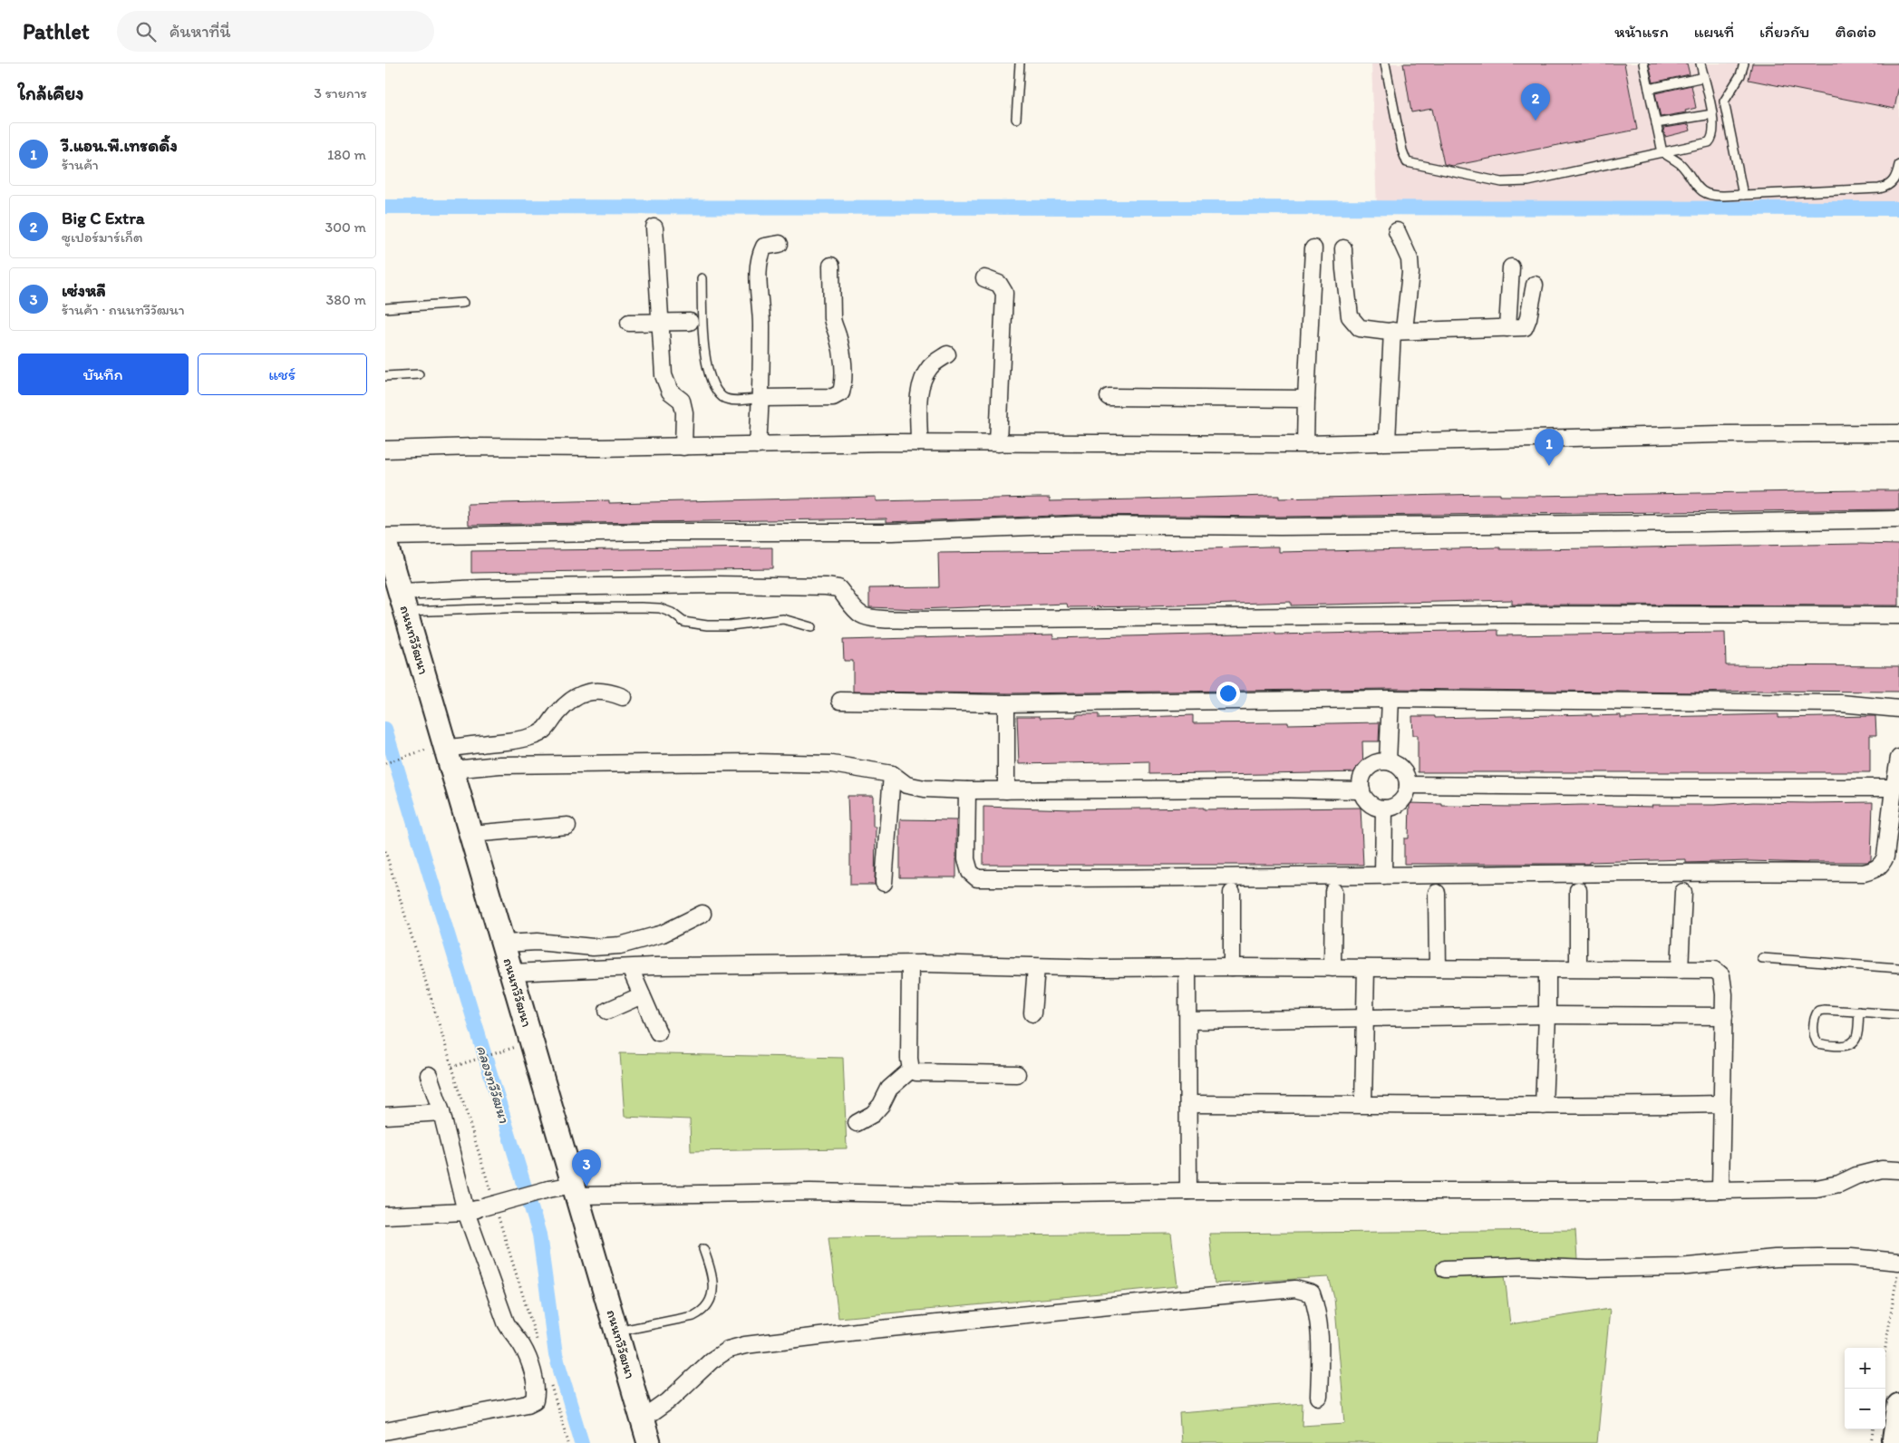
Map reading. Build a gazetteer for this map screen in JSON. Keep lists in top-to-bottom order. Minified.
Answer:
{"streets":{"main road":["ถนนทวีวัฒนา"]},"water":["คลองทวีวัฒนา"],"page":{"header":"Pathlet","search":"ค้นหาที่นี่","nav":["หน้าแรก","แผนที่","เกี่ยวกับ","ติดต่อ"],"heading":["ใกล้เคียง","3 รายการ"],"pins":["2","1","3"],"list":[{"mark":"1","name":"วี.แอน.พี.เทรดดิ้ง","note":"ร้านค้า","value":"180 m"},{"mark":"2","name":"Big C Extra","note":"ซูเปอร์มาร์เก็ต","value":"300 m"},{"mark":"3","name":"เซ่งหลี","note":"ร้านค้า · ถนนทวีวัฒนา","value":"380 m"}],"buttons":["บันทึก","แชร์"],"map_buttons":["+","−"]}}
